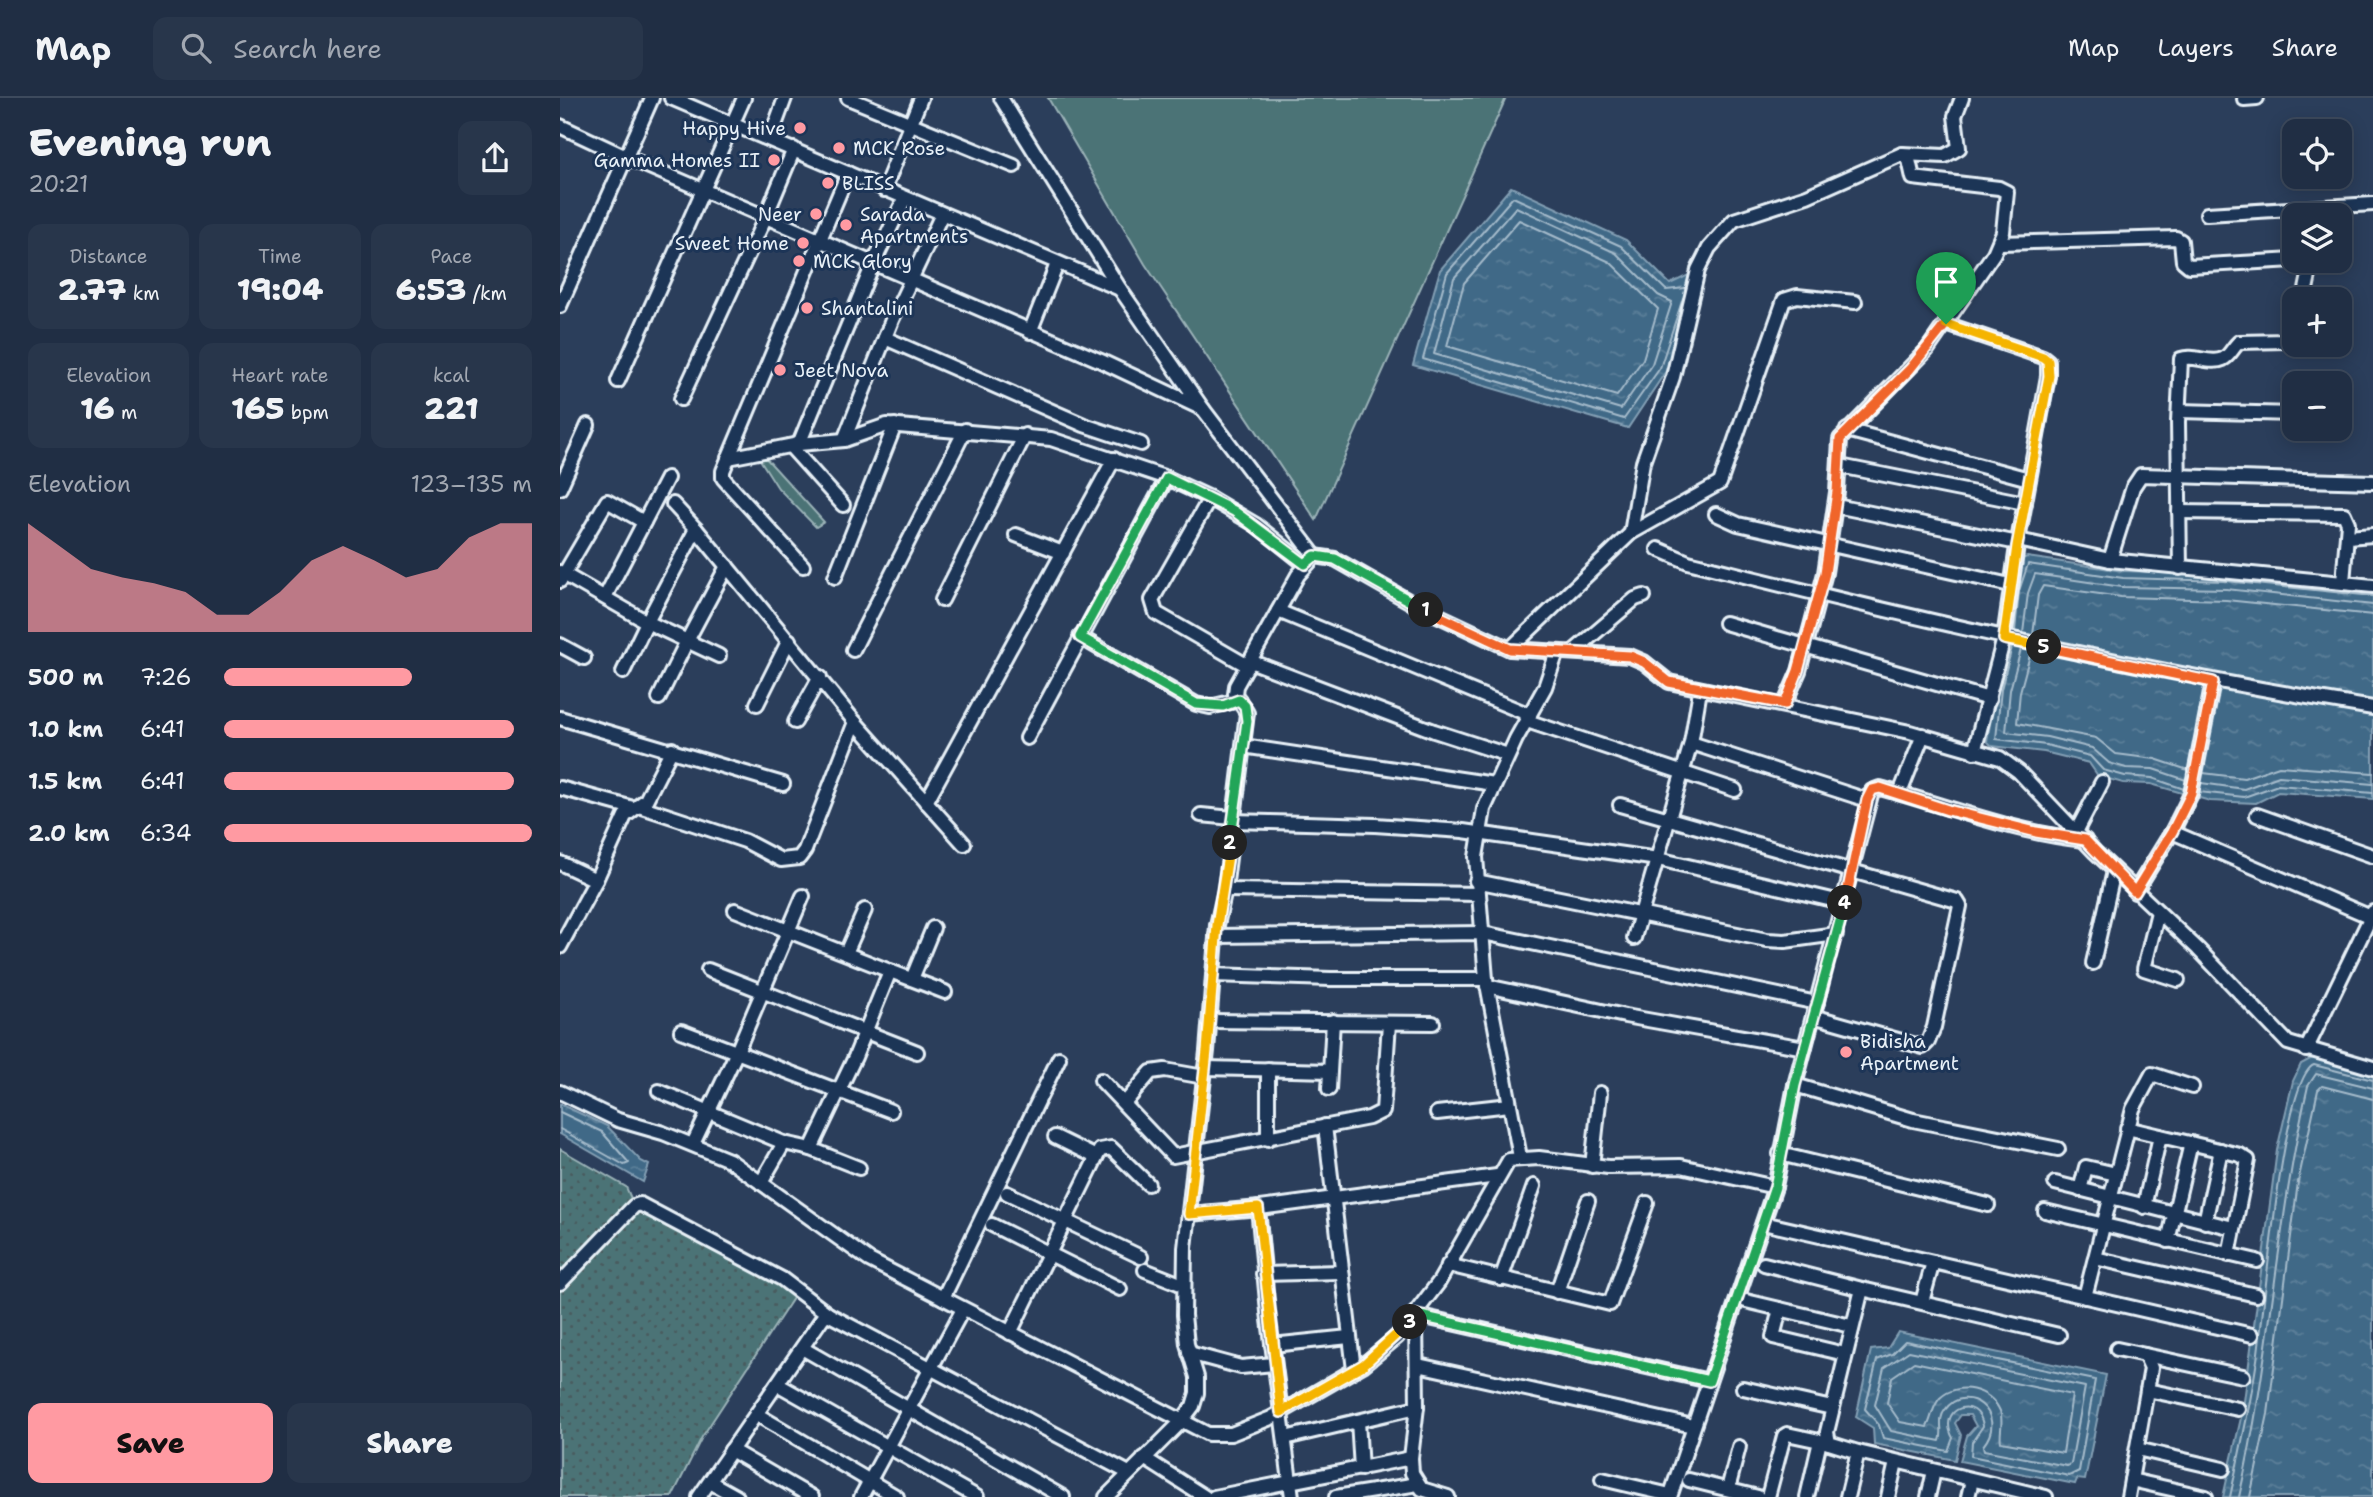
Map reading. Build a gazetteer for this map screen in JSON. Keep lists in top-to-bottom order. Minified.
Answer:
{"places":["Happy Hive","MCK Rose","Gamma Homes II","BLISS","Neer","Sarada Apartments","Sweet Home","MCK Glory","Shantalini","Jeet Nova","Bidisha Apartment"],"page":{"header":"Map","search":"Search here","nav":["Map","Layers","Share"],"heading":["Evening run","20:21"],"map_buttons":["+","−"],"stats":[["Distance","2.77 km"],["Time","19:04"],["Pace","6:53 /km"],["Elevation","16 m"],["Heart rate","165 bpm"],["kcal","221"]],"chart":["Elevation","123–135 m"],"pins":["1","5","2","4","3"],"list":[{"name":"500 m","note":"7:26"},{"name":"1.0 km","note":"6:41"},{"name":"1.5 km","note":"6:41"},{"name":"2.0 km","note":"6:34"}],"buttons":["Save","Share"]}}
